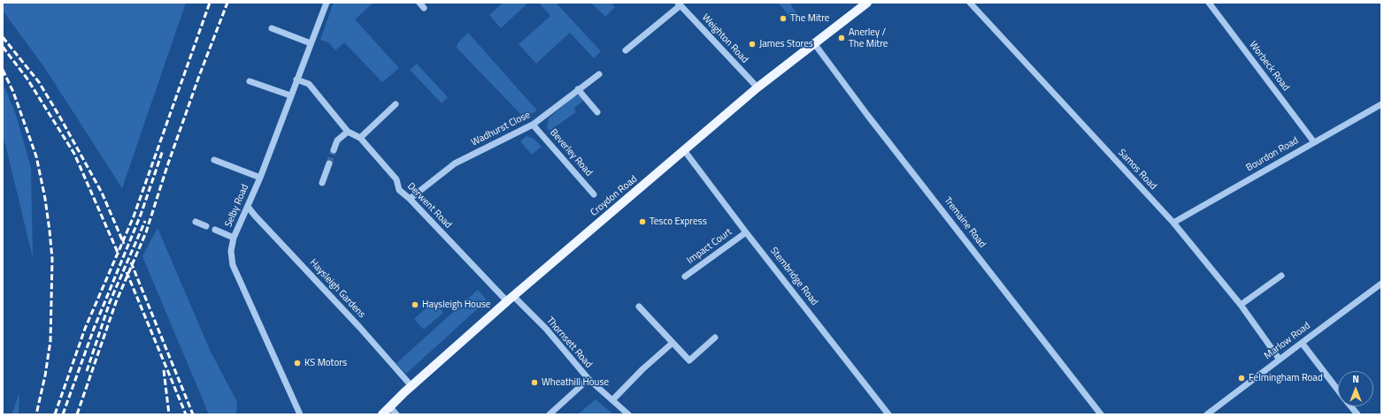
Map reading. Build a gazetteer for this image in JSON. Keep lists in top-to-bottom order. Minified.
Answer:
{"streets":{"main road":["Croydon Road"],"street":["Weighton Road","Worbeck Road","Wadhurst Close","Beverley Road","Bourdon Road","Samos Road","Selby Road","Derwent Road","Tremaine Road","Impact Court","Stembridge Road","Haysleigh Gardens","Marlow Road","Thornsett Road"]},"crossings":[["Weighton Road","Croydon Road"],["Worbeck Road","Bourdon Road"],["Wadhurst Close","Beverley Road"],["Wadhurst Close","Derwent Road"],["Bourdon Road","Samos Road"],["Samos Road","Marlow Road"],["Croydon Road","Derwent Road"],["Croydon Road","Tremaine Road"],["Croydon Road","Stembridge Road"],["Croydon Road","Haysleigh Gardens"],["Croydon Road","Thornsett Road"],["Selby Road","Derwent Road"],["Selby Road","Haysleigh Gardens"],["Derwent Road","Thornsett Road"],["Impact Court","Stembridge Road"]],"places":["The Mitre","Anerley / The Mitre","James Stores","Tesco Express","Haysleigh House","KS Motors","Felmingham Road","Wheathill House"],"north":"top"}
